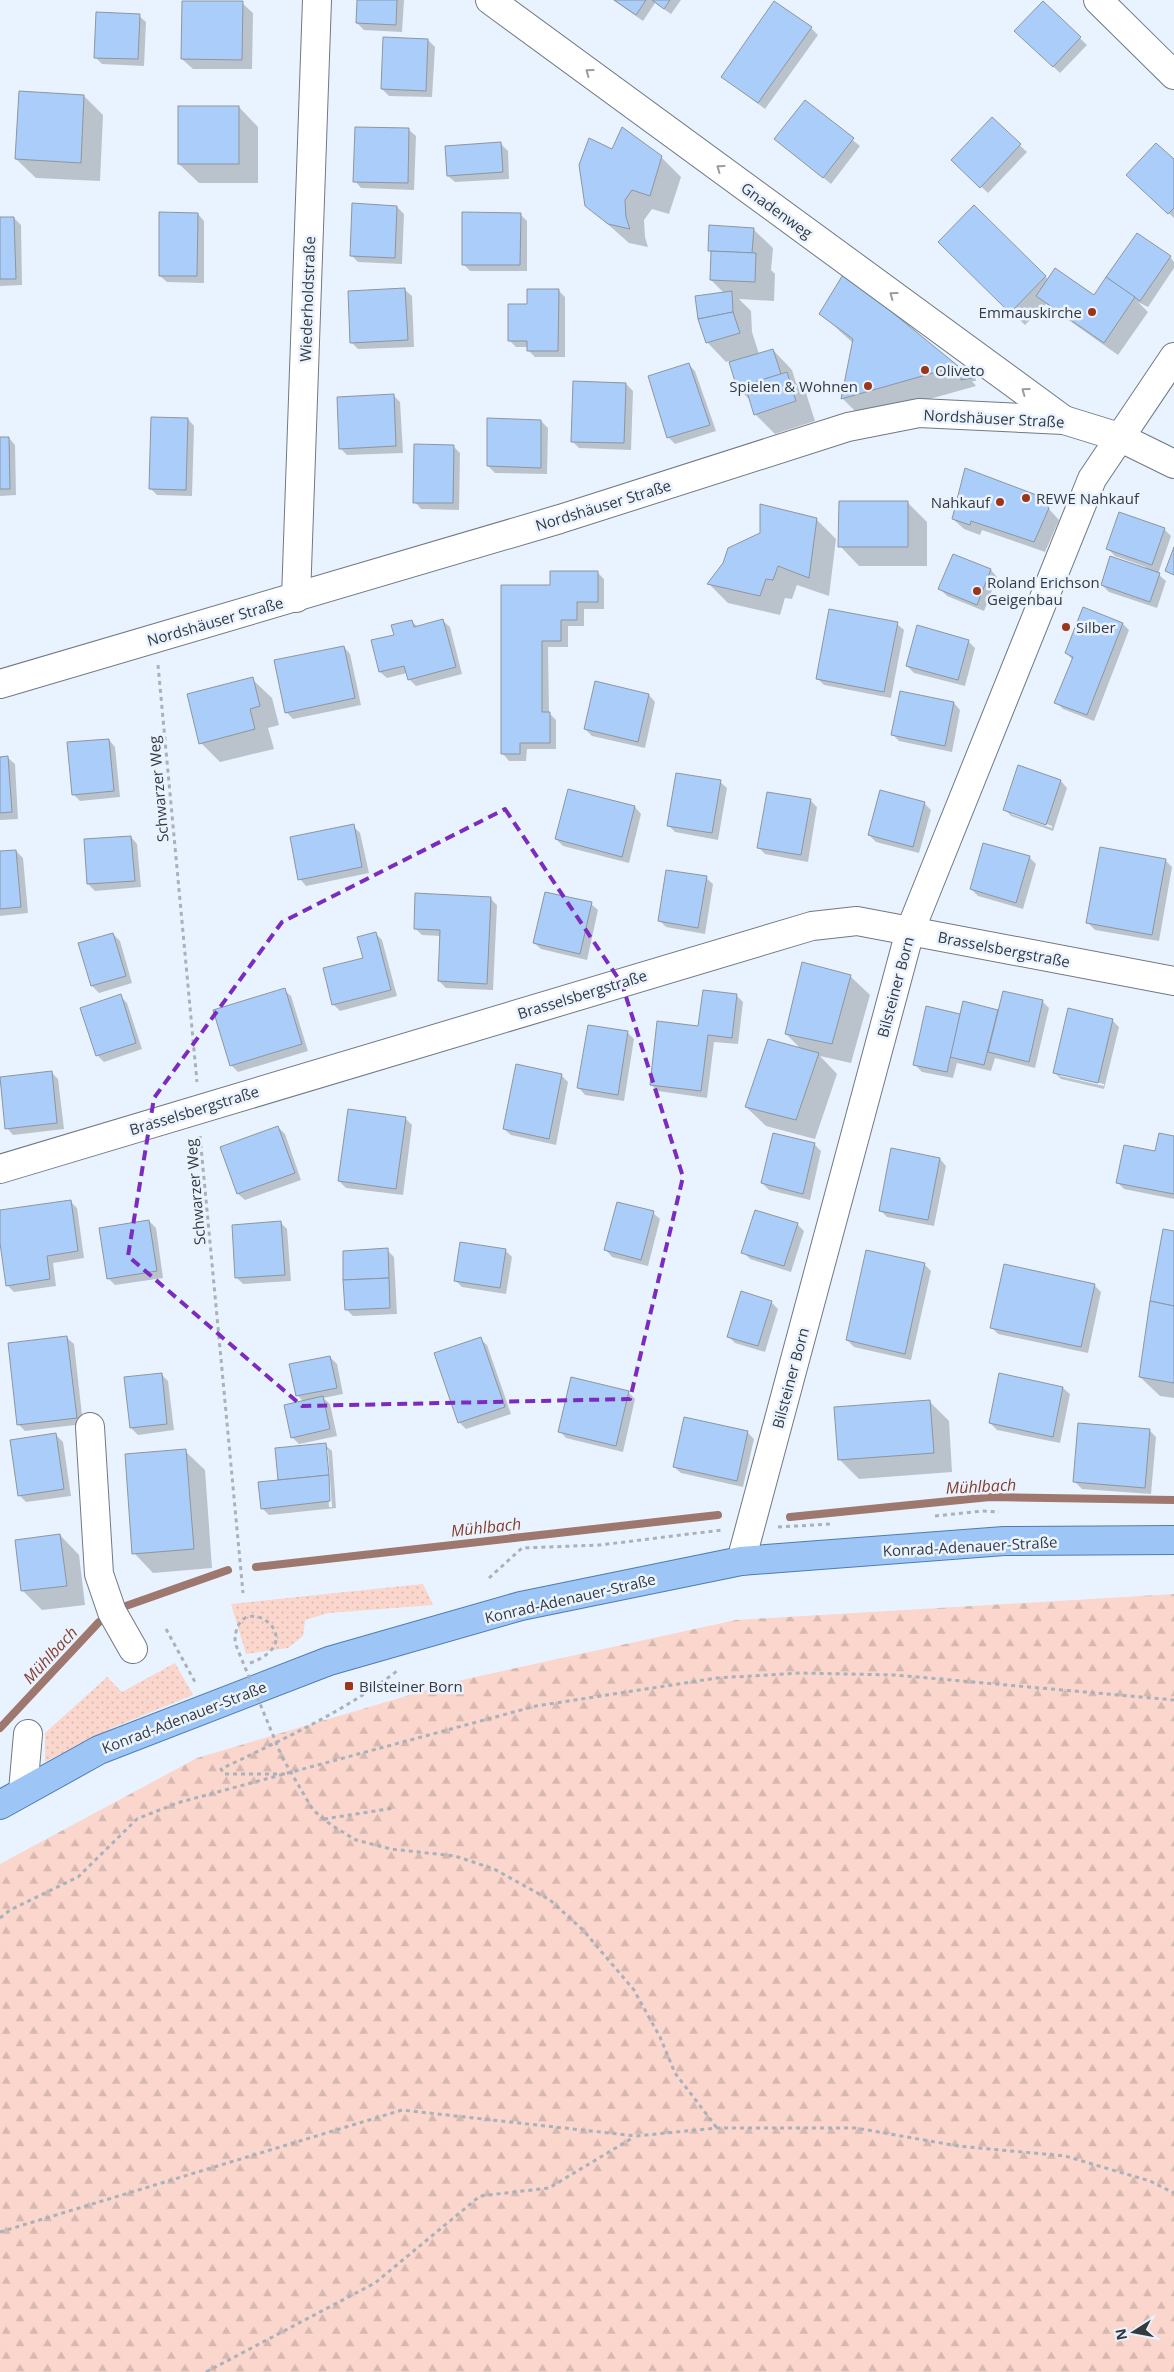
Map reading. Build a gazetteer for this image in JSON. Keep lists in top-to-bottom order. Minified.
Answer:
{"streets":{"main road":["Konrad-Adenauer-Straße"],"street":["Gnadenweg","Wiederholdstraße","Nordshäuser Straße","Brasselsbergstraße","Bilsteiner Born"],"path":["Schwarzer Weg"]},"crossings":[["Gnadenweg","Nordshäuser Straße"],["Wiederholdstraße","Nordshäuser Straße"],["Nordshäuser Straße","Bilsteiner Born"],["Schwarzer Weg","Brasselsbergstraße"],["Brasselsbergstraße","Bilsteiner Born"],["Bilsteiner Born","Konrad-Adenauer-Straße"]],"one_way":["Gnadenweg"],"water":["Mühlbach"],"places":{"other":["Emmauskirche","Oliveto","Spielen & Wohnen","REWE Nahkauf","Nahkauf","Roland Erichson Geigenbau","Silber"],"transit":["Bilsteiner Born"]},"north":"left"}
